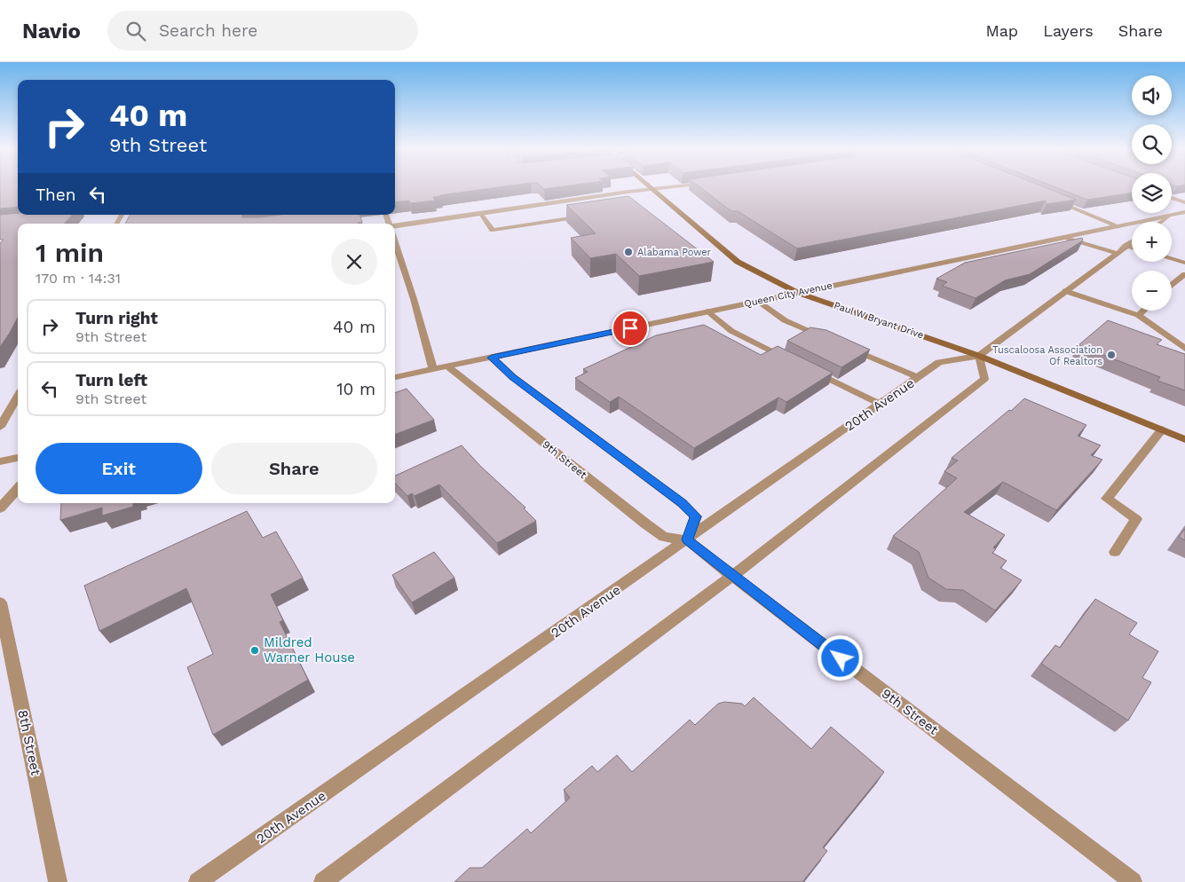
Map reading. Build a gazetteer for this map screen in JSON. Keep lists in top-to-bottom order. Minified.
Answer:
{"streets":{"street":["Queen City Avenue","Paul W Bryant Drive","20th Avenue","9th Street","8th Street"]},"crossings":[["Queen City Avenue","Paul W Bryant Drive"],["Queen City Avenue","9th Street"],["Paul W Bryant Drive","20th Avenue"],["20th Avenue","9th Street"]],"places":["Alabama Power","Tuscaloosa Association Of Realtors","Mildred Warner House"],"page":{"header":"Navio","search":"Search here","nav":["Map","Layers","Share"],"map_buttons":["+","−"],"turn":["40 m","9th Street"],"then":"Then","heading":["1 min","170 m · 14:31"],"list":[{"name":"Turn right","note":"9th Street","value":"40 m"},{"name":"Turn left","note":"9th Street","value":"10 m"}],"buttons":["Exit","Share"]}}
